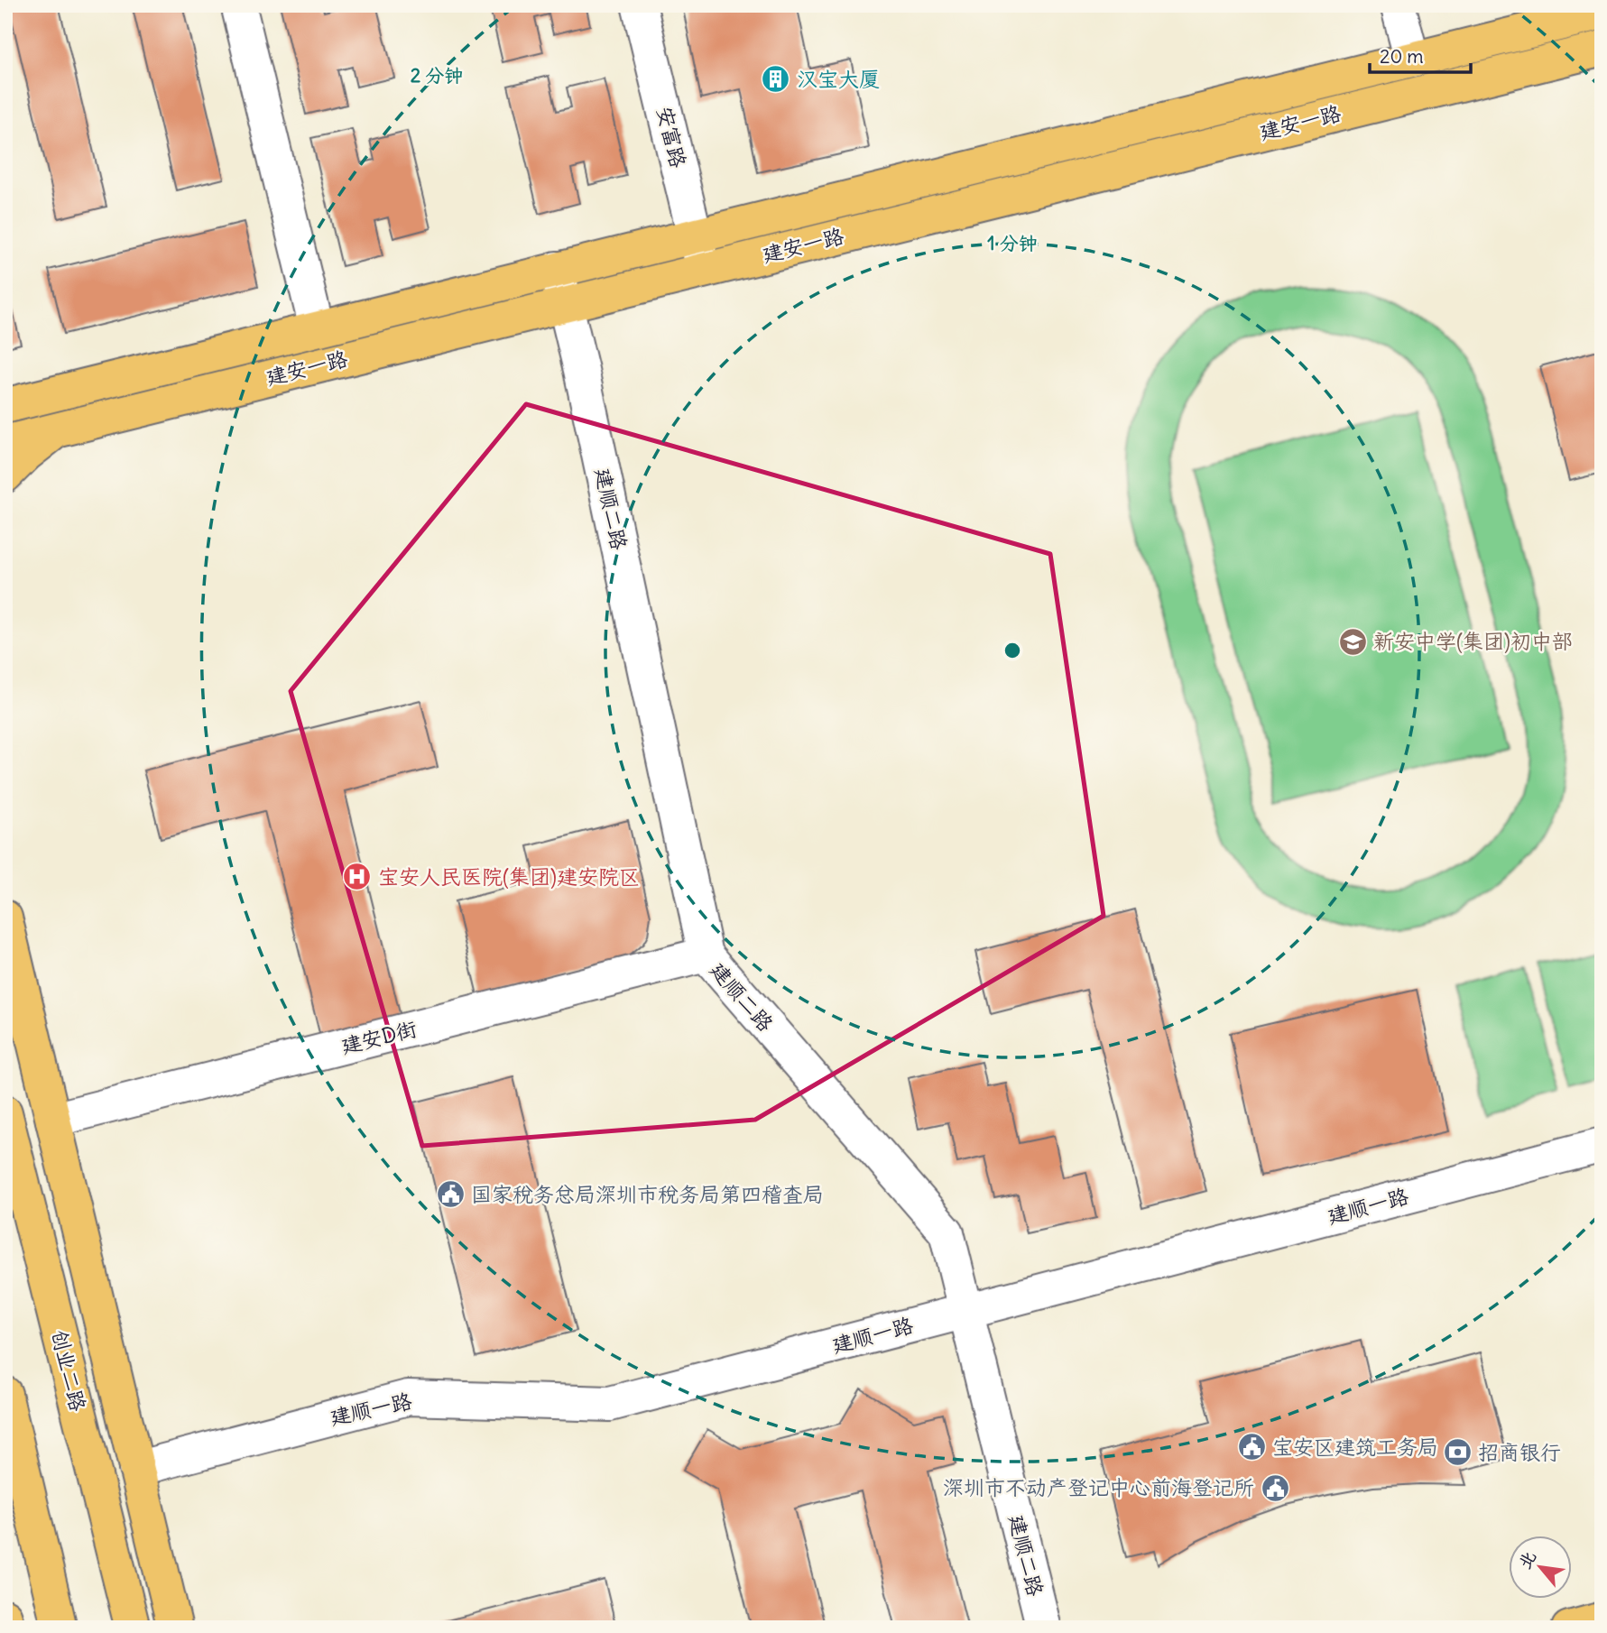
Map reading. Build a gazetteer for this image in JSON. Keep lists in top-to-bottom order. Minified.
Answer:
{"streets":{"main road":["建安一路","创业二路"],"street":["安富路","建顺二路","建安D街","建顺一路"]},"crossings":[["建安一路","安富路"],["建安一路","建顺二路"],["建顺二路","建安D街"],["建顺二路","建顺一路"]],"places":{"building":["汉宝大厦"],"school or university":["新安中学(集团)初中部"],"hospital":["宝安人民医院(集团)建安院区"],"public building":["国家税务总局深圳市税务局第四稽查局","宝安区建筑工务局","深圳市不动产登记中心前海登记所"],"bank":["招商银行"]},"scale_bar":"20 m","north":"top left","rings":["2 分钟","1 分钟"]}
